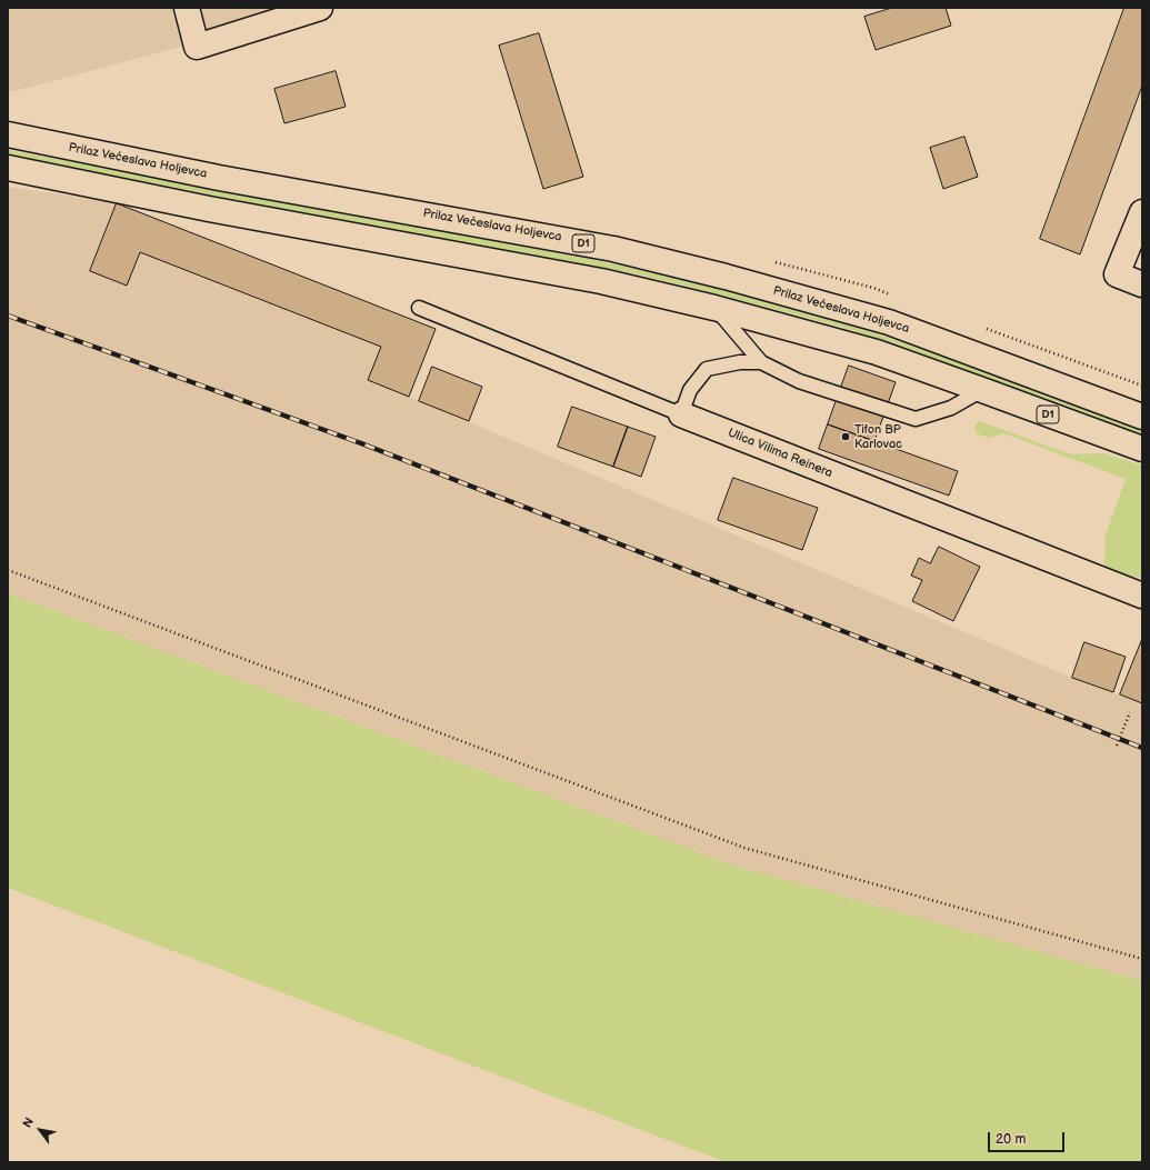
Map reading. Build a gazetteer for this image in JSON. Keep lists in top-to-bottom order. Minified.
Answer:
{"streets":{"main road":["Prilaz Većeslava Holjevca","D1","Ulica Vilima Reinera"]},"places":["Tifon BP Karlovac"],"scale_bar":"20 m","north":"top left"}
